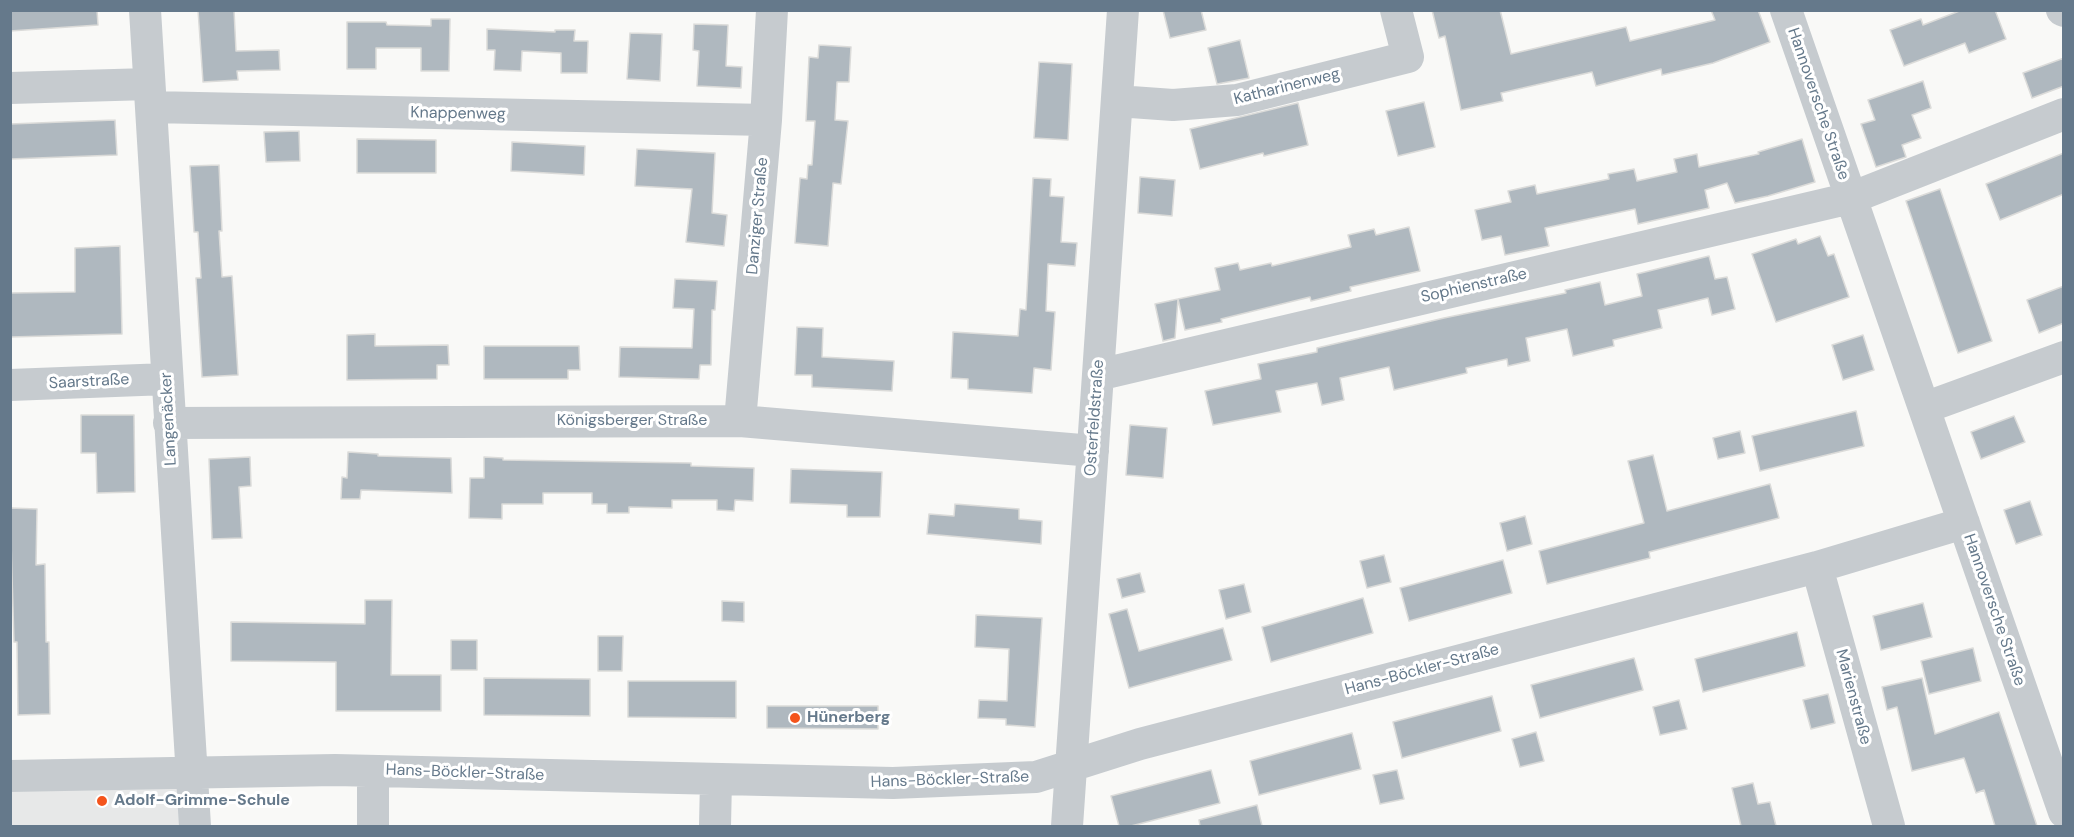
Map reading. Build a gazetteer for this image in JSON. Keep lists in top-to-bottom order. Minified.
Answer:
{"streets":{"street":["Katharinenweg","Hannoversche Straße","Knappenweg","Danziger Straße","Sophienstraße","Saarstraße","Osterfeldstraße","Langenäcker","Königsberger Straße","Hans-Böckler-Straße","Marienstraße"]},"crossings":[["Katharinenweg","Osterfeldstraße"],["Hannoversche Straße","Sophienstraße"],["Hannoversche Straße","Hans-Böckler-Straße"],["Knappenweg","Danziger Straße"],["Knappenweg","Langenäcker"],["Danziger Straße","Königsberger Straße"],["Sophienstraße","Osterfeldstraße"],["Saarstraße","Langenäcker"],["Osterfeldstraße","Königsberger Straße"],["Osterfeldstraße","Hans-Böckler-Straße"],["Langenäcker","Königsberger Straße"],["Langenäcker","Hans-Böckler-Straße"],["Hans-Böckler-Straße","Marienstraße"]],"places":["Hünerberg","Adolf-Grimme-Schule"]}
